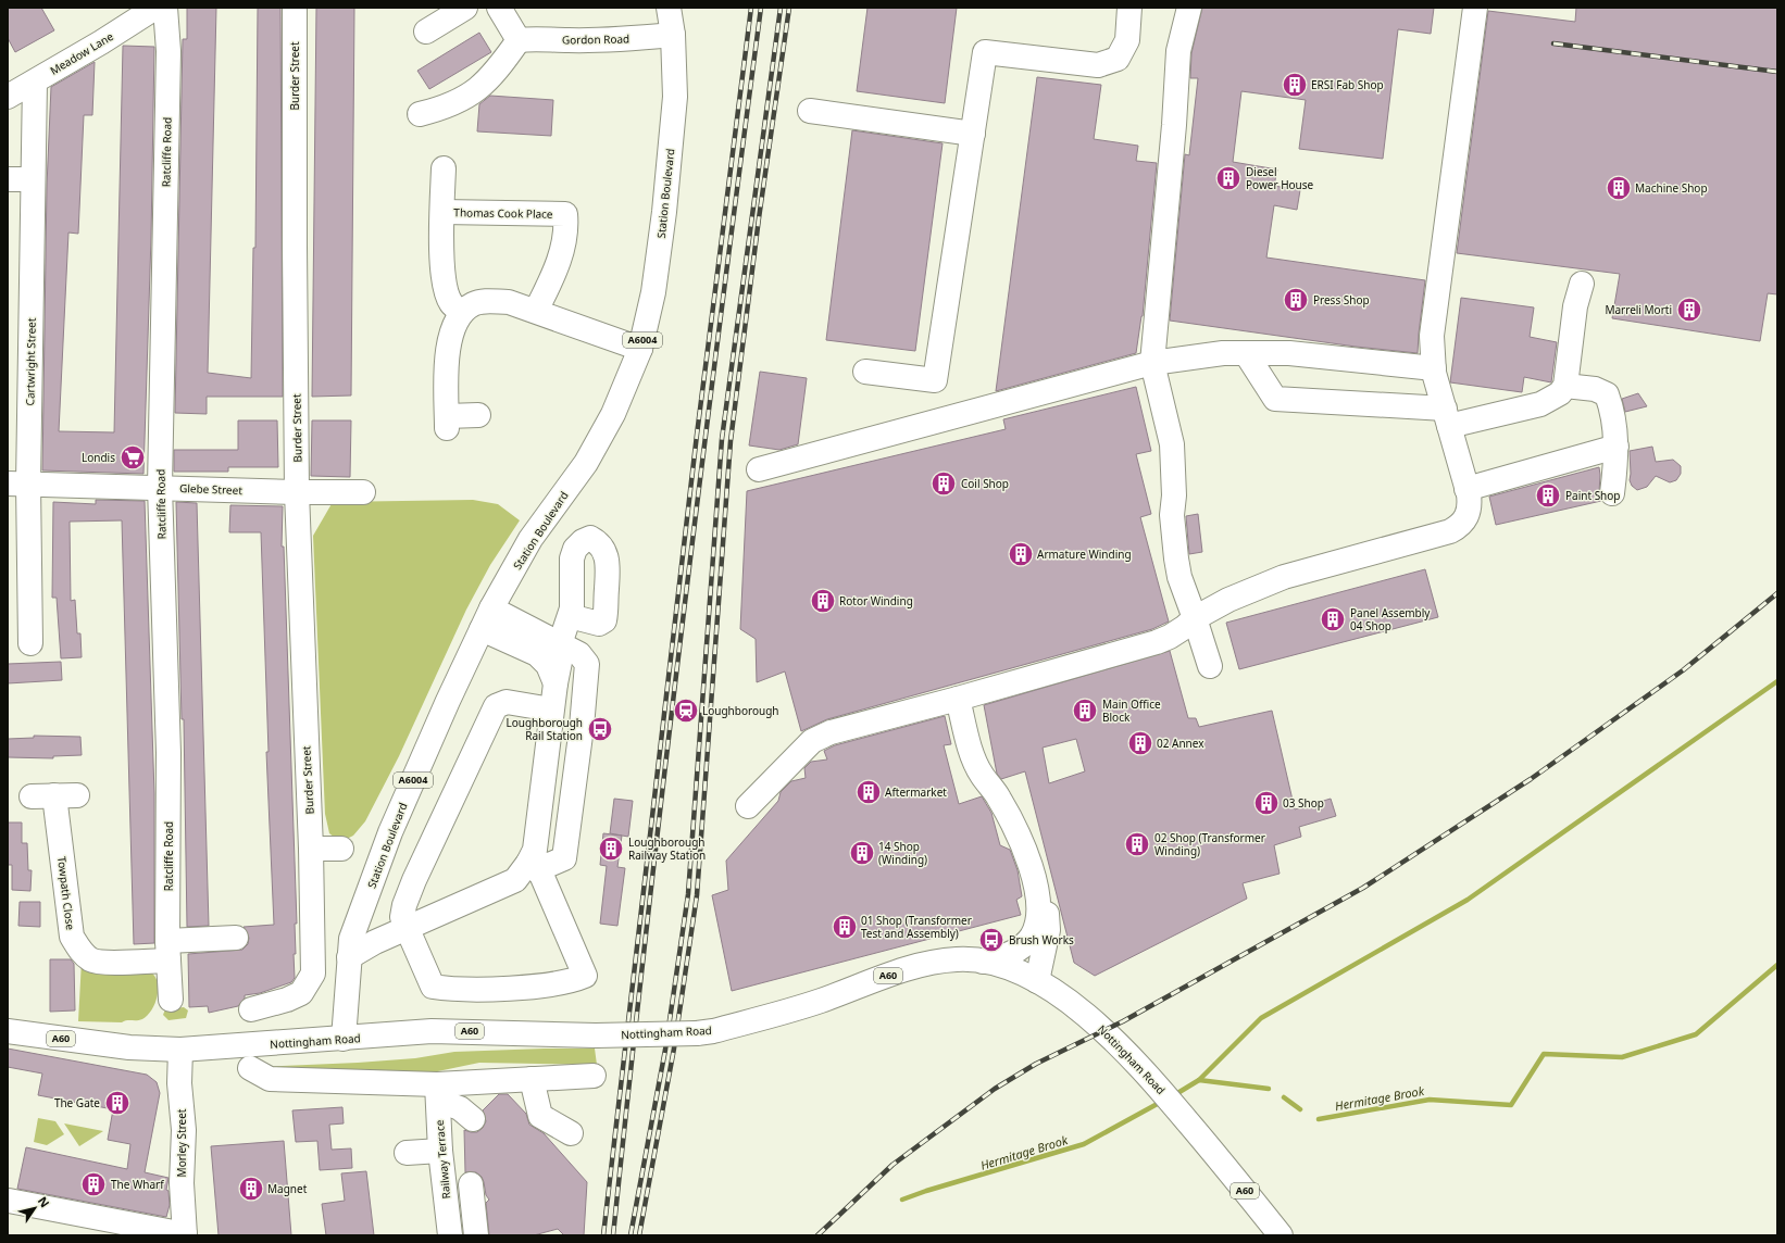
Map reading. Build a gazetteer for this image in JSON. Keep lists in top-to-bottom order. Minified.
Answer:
{"streets":{"street":["Gordon Road","Meadow Lane","Burder Street","Ratcliffe Road","Station Boulevard","Thomas Cook Place","A6004","Cartwright Street","Glebe Street","Towpath Close","A60","Nottingham Road","Morley Street","Railway Terrace"]},"crossings":[["Gordon Road","Station Boulevard"],["Meadow Lane","Cartwright Street"],["Burder Street","Glebe Street"],["Ratcliffe Road","Glebe Street"],["Ratcliffe Road","Towpath Close"],["Station Boulevard","Nottingham Road"],["Cartwright Street","Glebe Street"],["Nottingham Road","Morley Street"]],"water":["Hermitage Brook"],"places":{"building":["ERSI Fab Shop","Diesel Power House","Machine Shop","Press Shop","Marreli Morti","Coil Shop","Paint Shop","Armature Winding","Rotor Winding","Panel Assembly 04 Shop","Main Office Block","02 Annex","Aftermarket","03 Shop","02 Shop (Transformer Winding)","Loughborough Railway Station","14 Shop (Winding)","01 Shop (Transformer Test and Assembly)","The Gate","The Wharf","Magnet"],"supermarket":["Londis"],"station":["Loughborough"],"bus stop":["Loughborough Rail Station","Brush Works"]},"north":"top right"}
